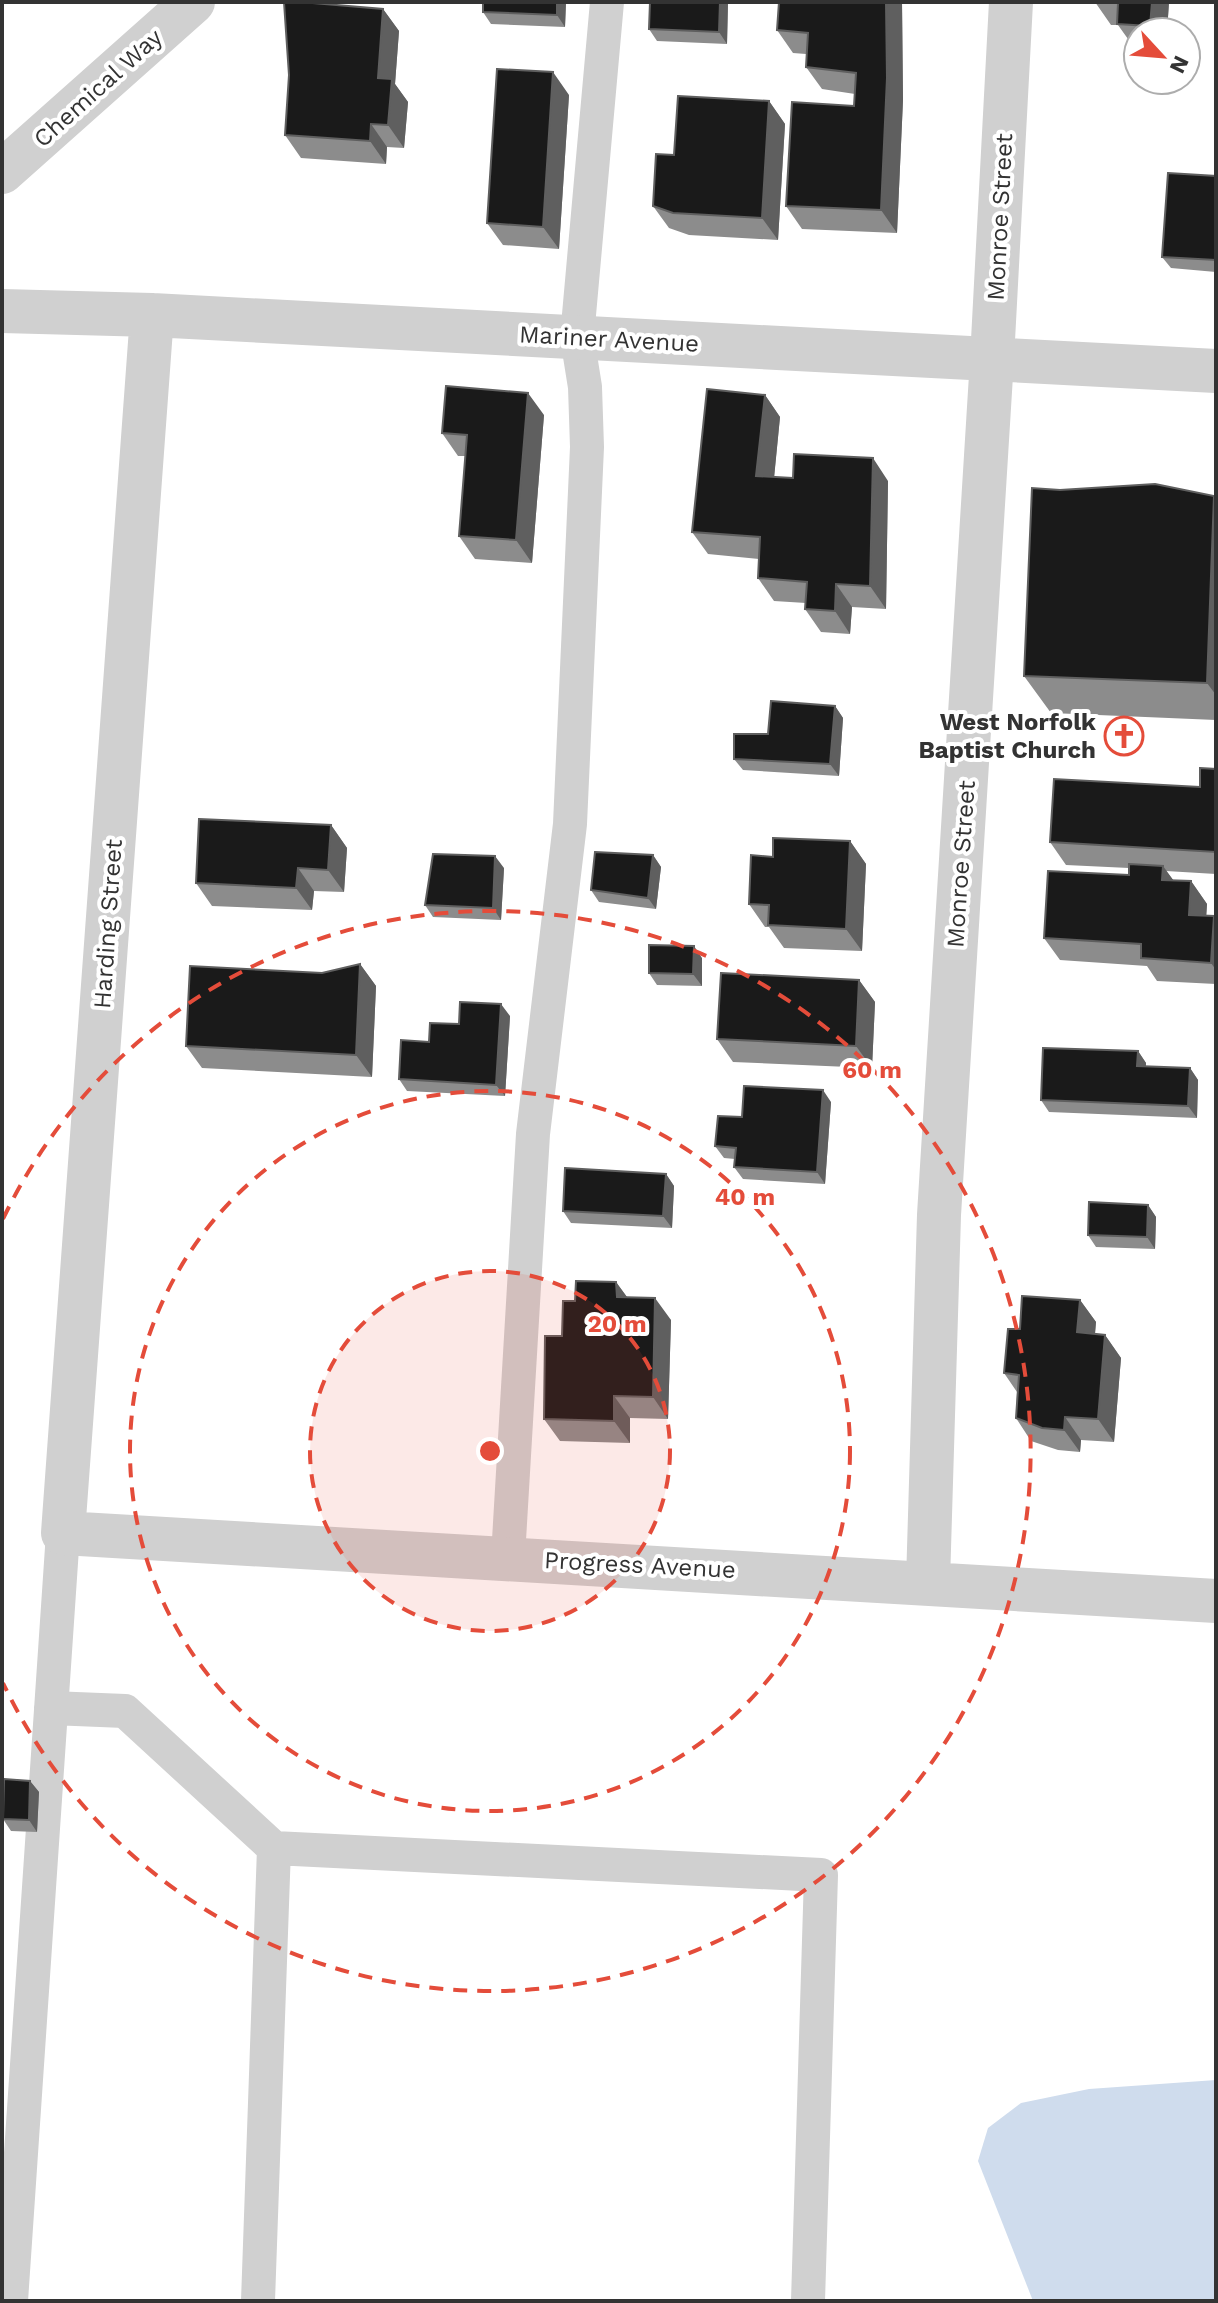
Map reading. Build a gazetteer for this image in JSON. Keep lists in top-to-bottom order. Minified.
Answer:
{"streets":{"street":["Chemical Way","Monroe Street","Mariner Avenue","Harding Street","Progress Avenue"]},"crossings":[["Monroe Street","Mariner Avenue"],["Monroe Street","Progress Avenue"],["Mariner Avenue","Harding Street"],["Harding Street","Progress Avenue"]],"places":{"church":["West Norfolk Baptist Church"]},"north":"bottom right","rings":["60 m","40 m","20 m"]}
